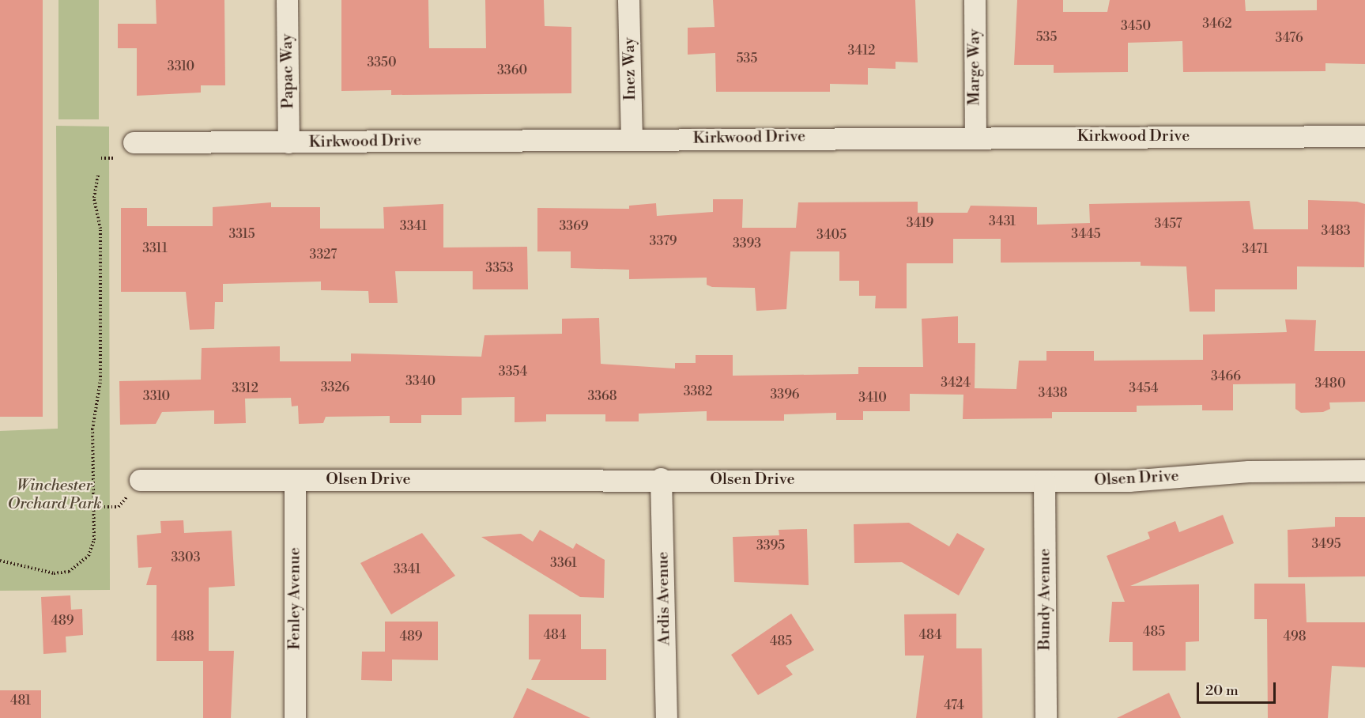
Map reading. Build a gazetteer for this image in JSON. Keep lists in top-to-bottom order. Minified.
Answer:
{"streets":{"street":["Marge Way","Inez Way","Papac Way","Kirkwood Drive","Olsen Drive","Fenley Avenue","Ardis Avenue","Bundy Avenue"]},"crossings":[["Marge Way","Kirkwood Drive"],["Inez Way","Kirkwood Drive"],["Papac Way","Kirkwood Drive"],["Olsen Drive","Fenley Avenue"],["Olsen Drive","Ardis Avenue"],["Olsen Drive","Bundy Avenue"]],"parks":["Winchester Orchard Park"],"house_numbers":["3462","3450","535","3476","3412","535","3350","3310","3360","3431","3419","3457","3341","3369","3483","3315","3445","3405","3379","3393","3311","3471","3327","3353","3354","3466","3340","3424","3480","3326","3312","3454","3382","3438","3396","3310","3368","3410","3495","3395","3303","3361","3341","489","485","484","484","488","489","498","485","481","474"],"scale_bar":"20 m"}
